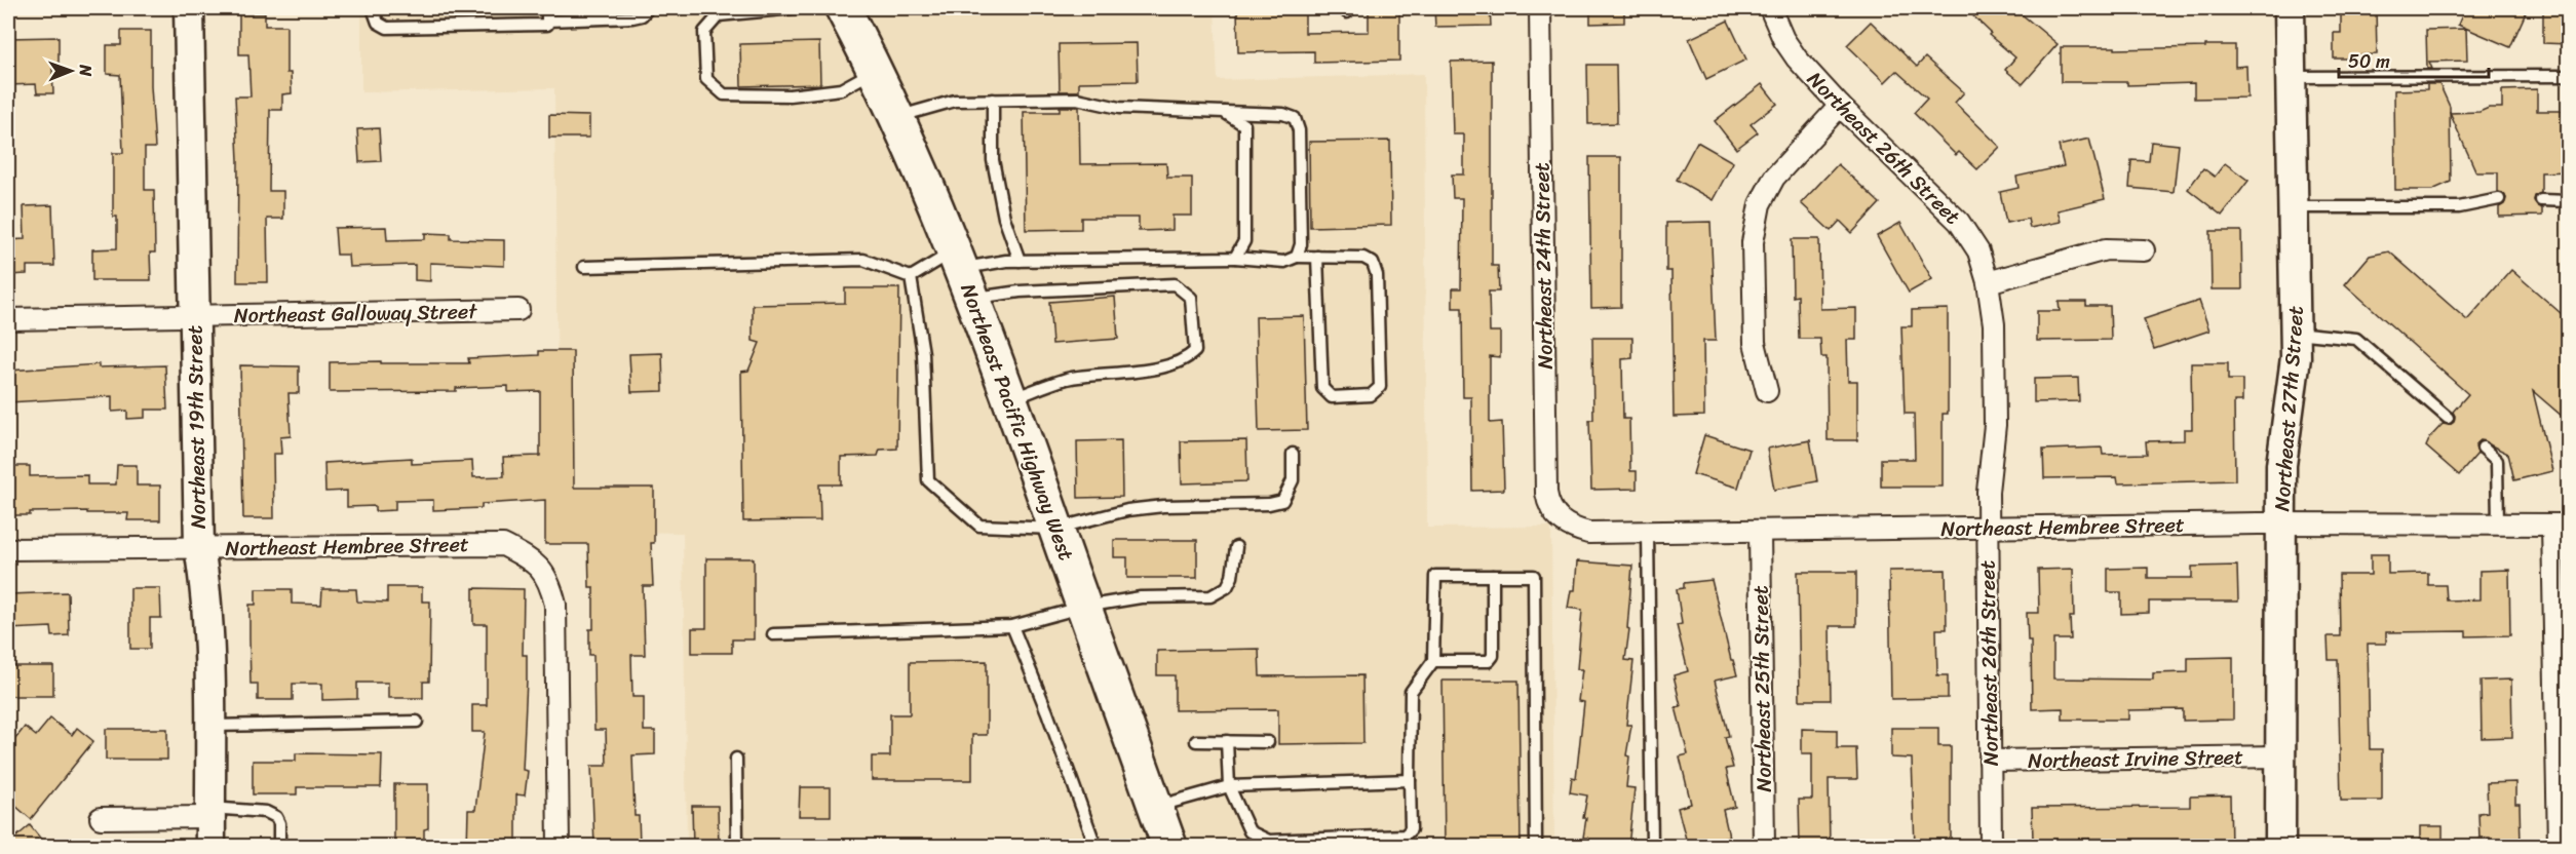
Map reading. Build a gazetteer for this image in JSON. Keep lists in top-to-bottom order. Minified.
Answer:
{"streets":{"highway":["Northeast Pacific Highway West"],"street":["Northeast 26th Street","Northeast 24th Street","Northeast Galloway Street","Northeast 27th Street","Northeast 19th Street","Northeast Hembree Street","Northeast 25th Street","Northeast Irvine Street"]},"crossings":[["Northeast 26th Street","Northeast Hembree Street"],["Northeast 26th Street","Northeast Irvine Street"],["Northeast 24th Street","Northeast Hembree Street"],["Northeast Galloway Street","Northeast 19th Street"],["Northeast 27th Street","Northeast Hembree Street"],["Northeast 27th Street","Northeast Irvine Street"],["Northeast 19th Street","Northeast Hembree Street"],["Northeast Hembree Street","Northeast 25th Street"]],"scale_bar":"50 m","north":"right"}
